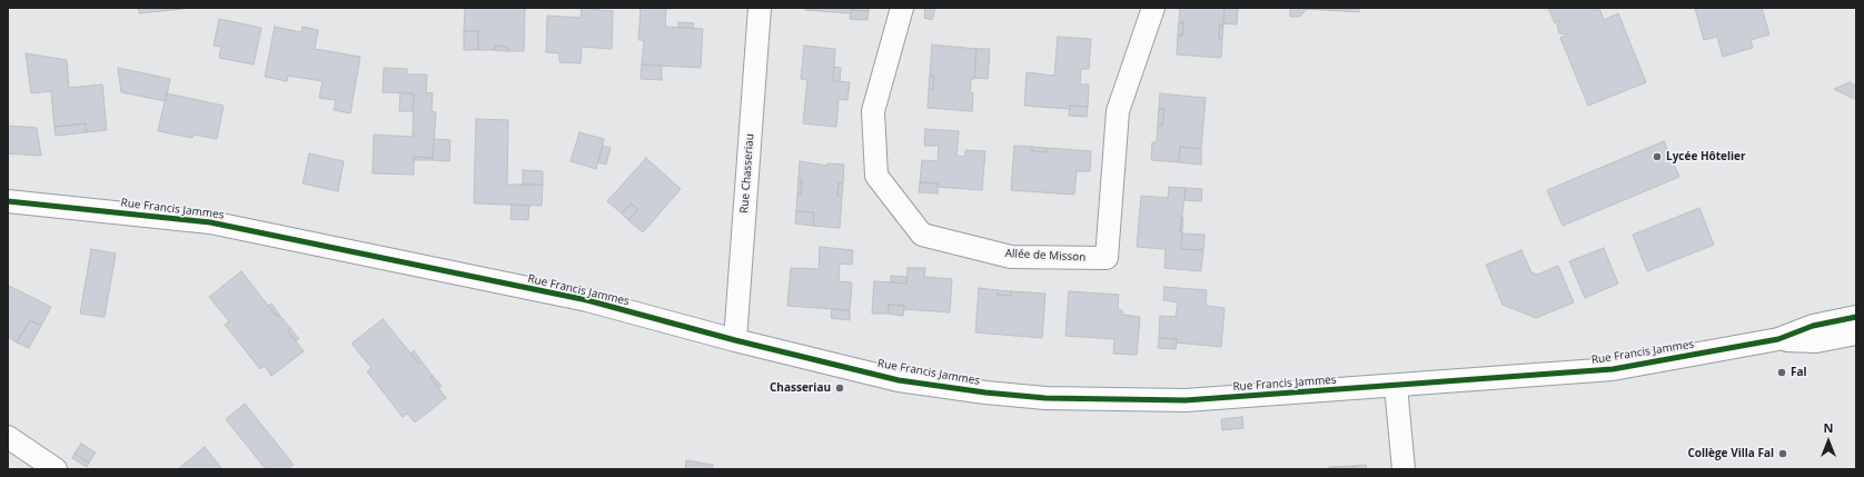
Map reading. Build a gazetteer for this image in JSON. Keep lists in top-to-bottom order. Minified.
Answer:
{"streets":{"street":["Rue Chasseriau","Rue Francis Jammes","Allée de Misson"]},"crossings":[["Rue Chasseriau","Rue Francis Jammes"]],"places":["Lycée Hôtelier","Fal","Chasseriau","Collège Villa Fal"],"north":"top"}
